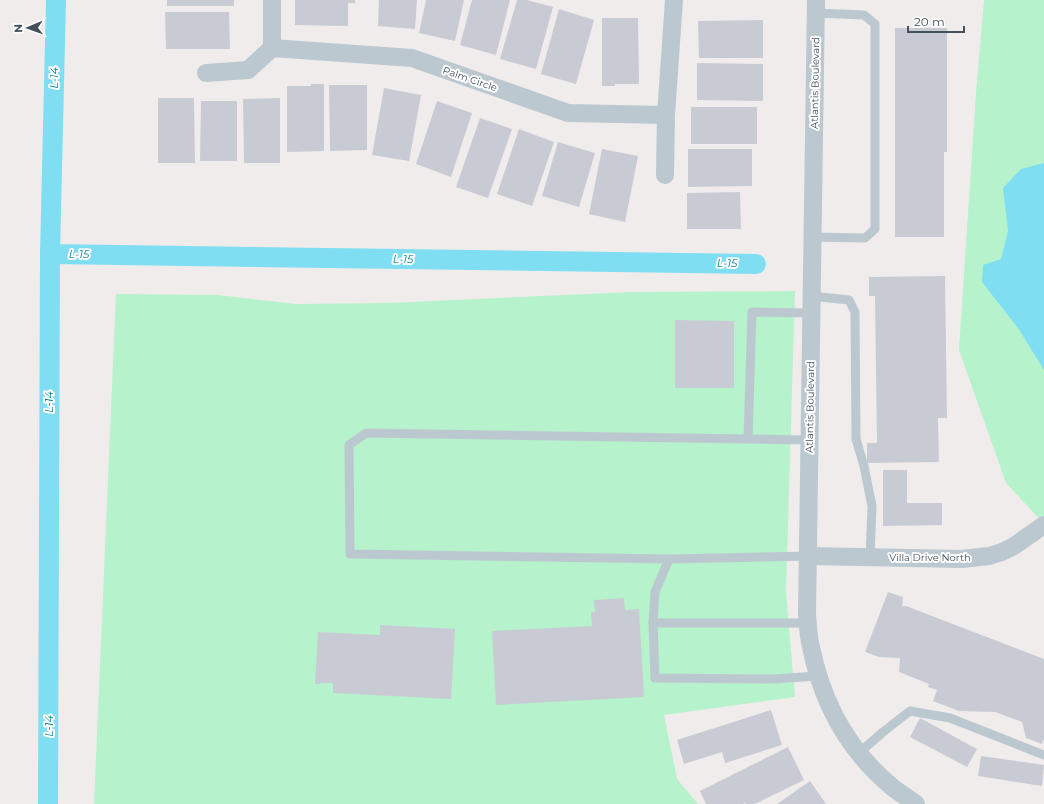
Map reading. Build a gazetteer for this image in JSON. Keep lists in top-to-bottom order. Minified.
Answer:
{"streets":{"street":["Palm Circle","Atlantis Boulevard","Villa Drive North"]},"crossings":[["Atlantis Boulevard","Villa Drive North"]],"water":["L-14","L-15"],"scale_bar":"20 m","north":"left"}
